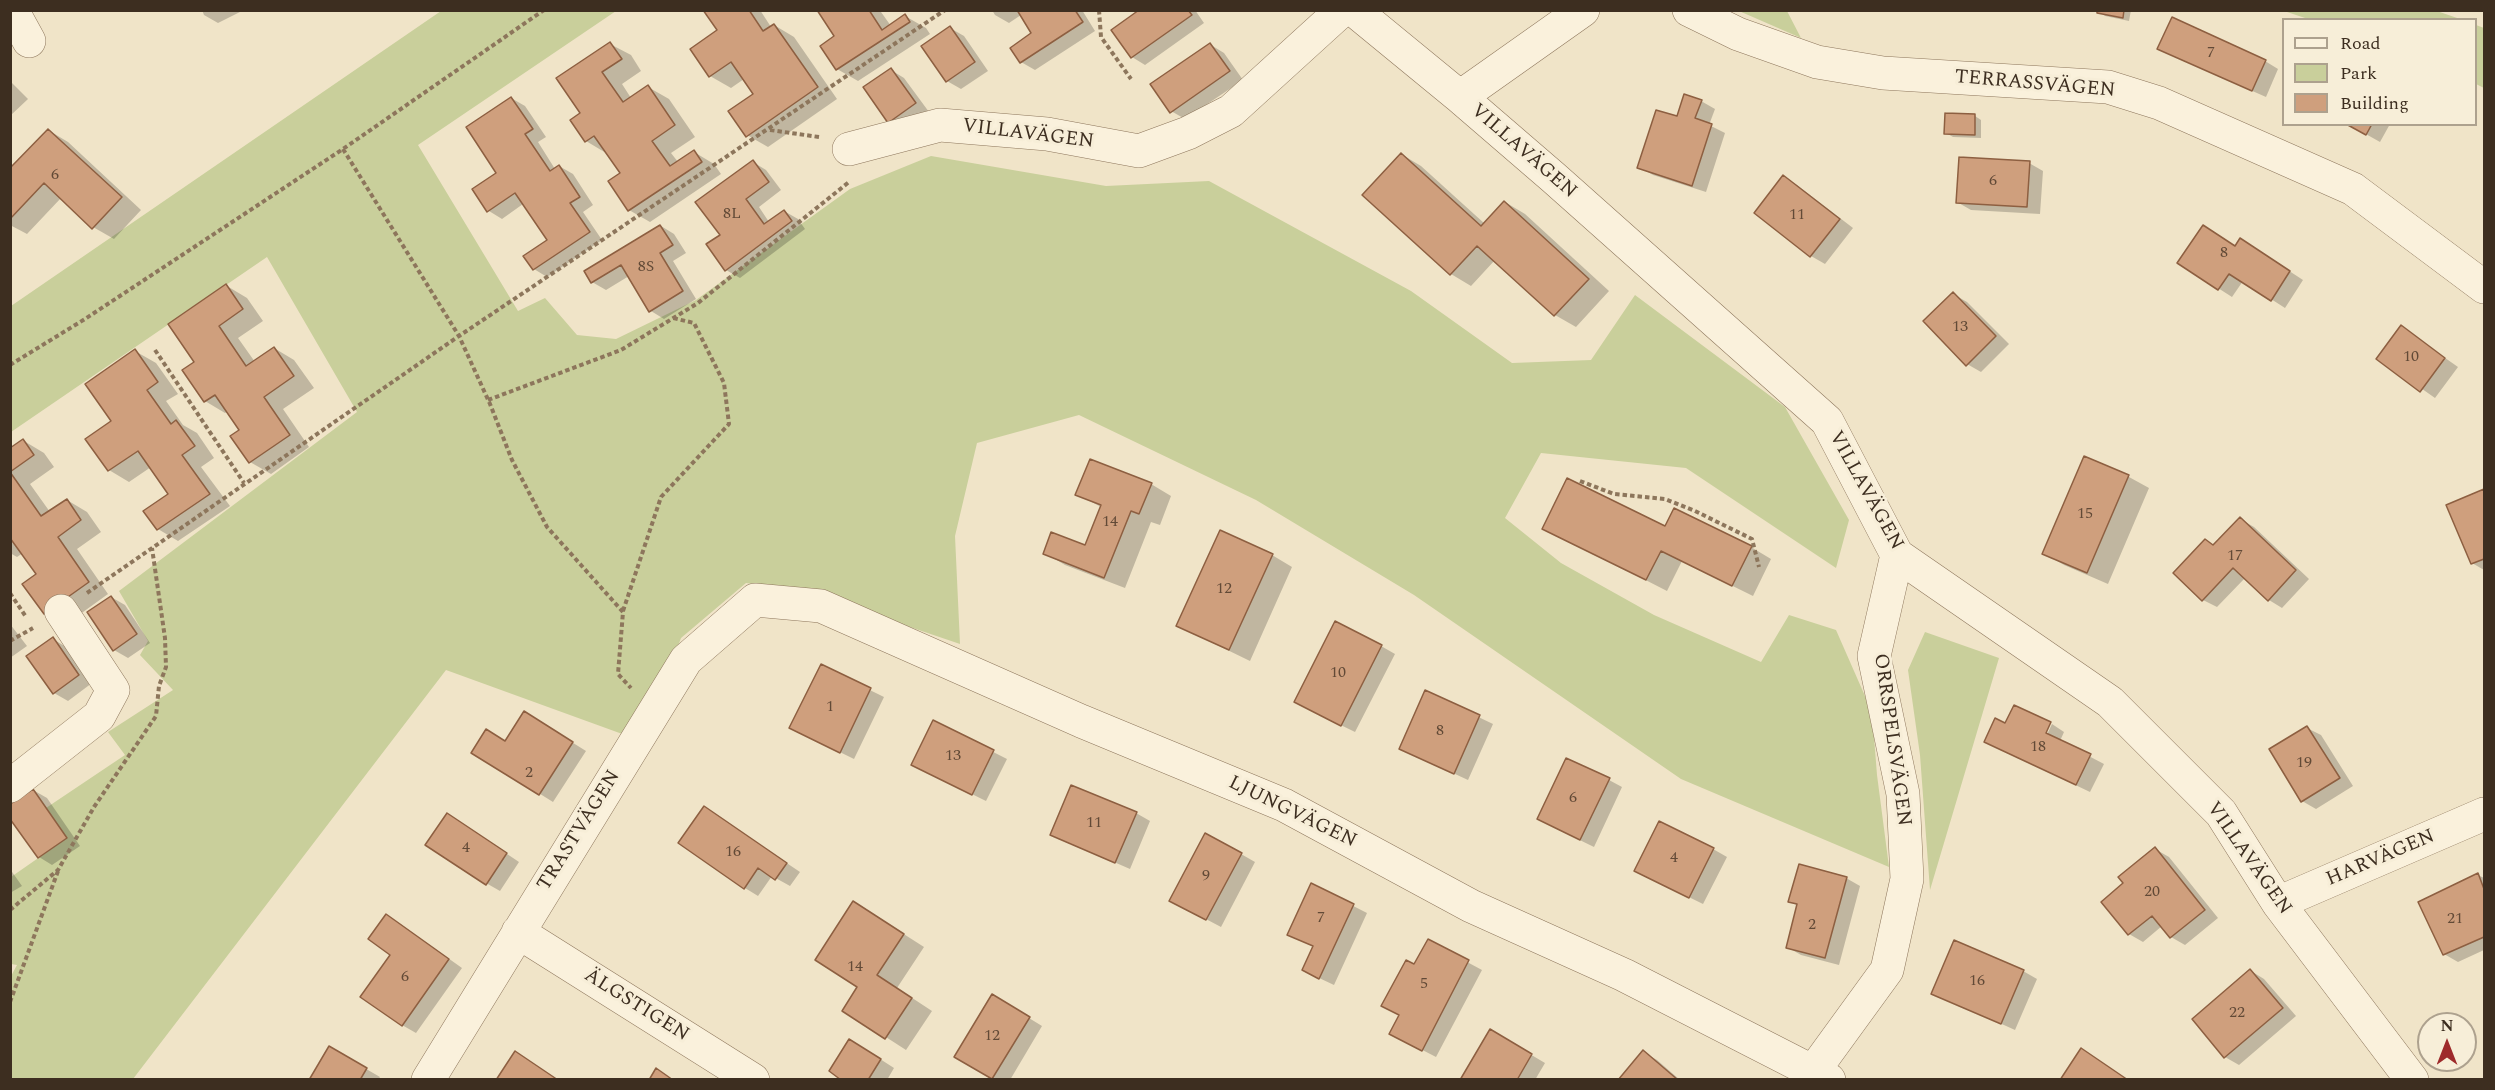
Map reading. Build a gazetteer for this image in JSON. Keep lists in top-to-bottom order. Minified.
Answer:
{"streets":{"street":["TERRASSVÄGEN","VILLAVÄGEN","ORRSPELSVÄGEN","LJUNGVÄGEN","TRASTVÄGEN","HARVÄGEN","ÄLGSTIGEN"]},"crossings":[["VILLAVÄGEN","ORRSPELSVÄGEN"],["VILLAVÄGEN","HARVÄGEN"],["ORRSPELSVÄGEN","LJUNGVÄGEN"],["LJUNGVÄGEN","TRASTVÄGEN"],["TRASTVÄGEN","ÄLGSTIGEN"]],"house_numbers":["7","6","6","8L","11","8","8S","13","10","15","14","17","12","10","1","8","18","13","19","2","6","11","4","16","4","9","20","7","21","2","14","6","16","5","22","12"],"legend":["Road","Park","Building"],"north":"top"}
